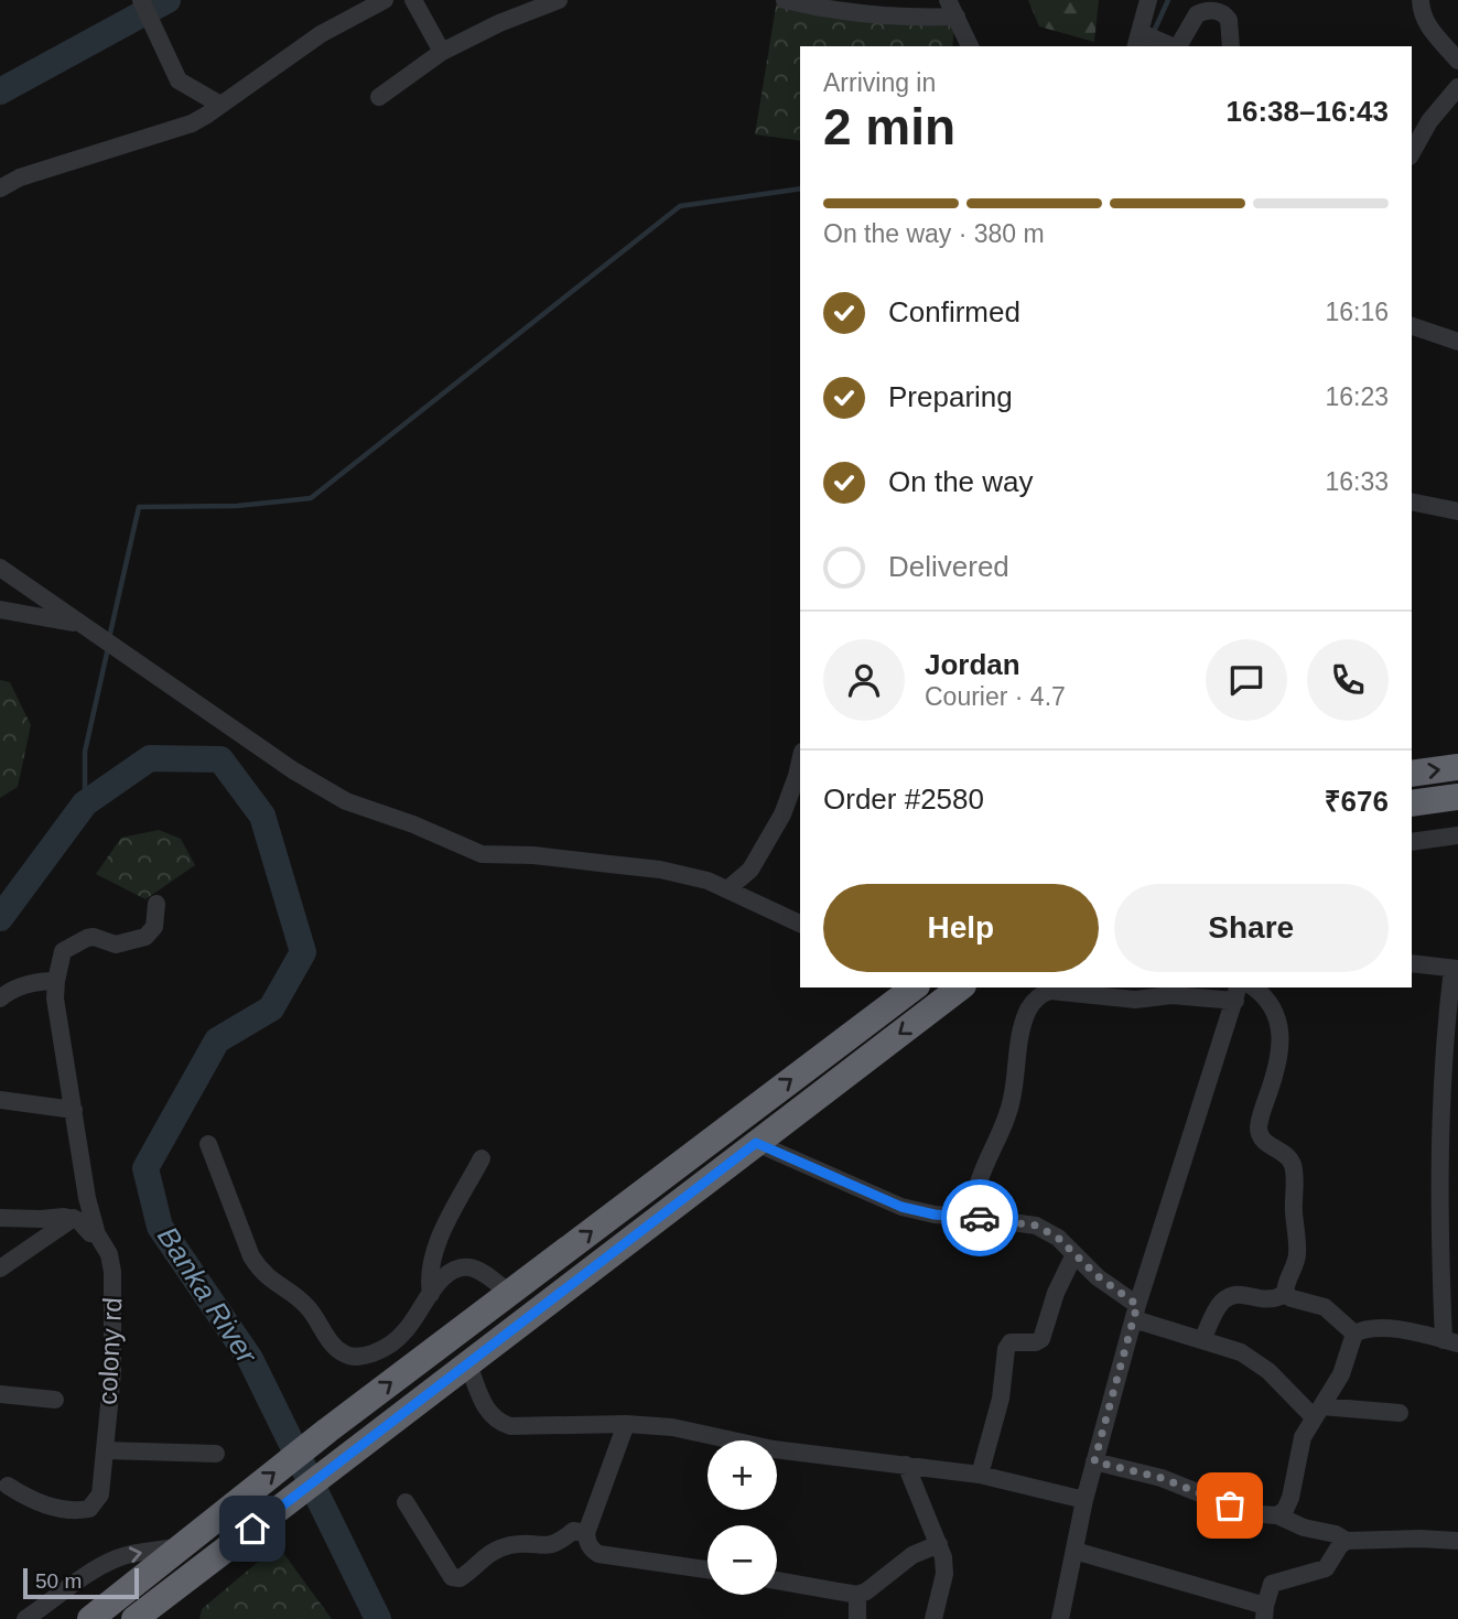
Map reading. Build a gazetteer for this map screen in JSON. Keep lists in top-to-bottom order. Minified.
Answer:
{"streets":{"street":["colony rd"]},"water":["Banka River"],"scale_bar":"50 m","page":{"heading":["2 min","Arriving in","16:38–16:43"],"panel":["Jordan","Courier · 4.7","Order #2580","₹676"],"bar":"On the way · 380 m","list":[["Confirmed","16:16"],["Preparing","16:23"],["On the way","16:33"],"Delivered"],"buttons":["Help","Share"],"map_buttons":["+","−"],"scale":"50 m"}}
